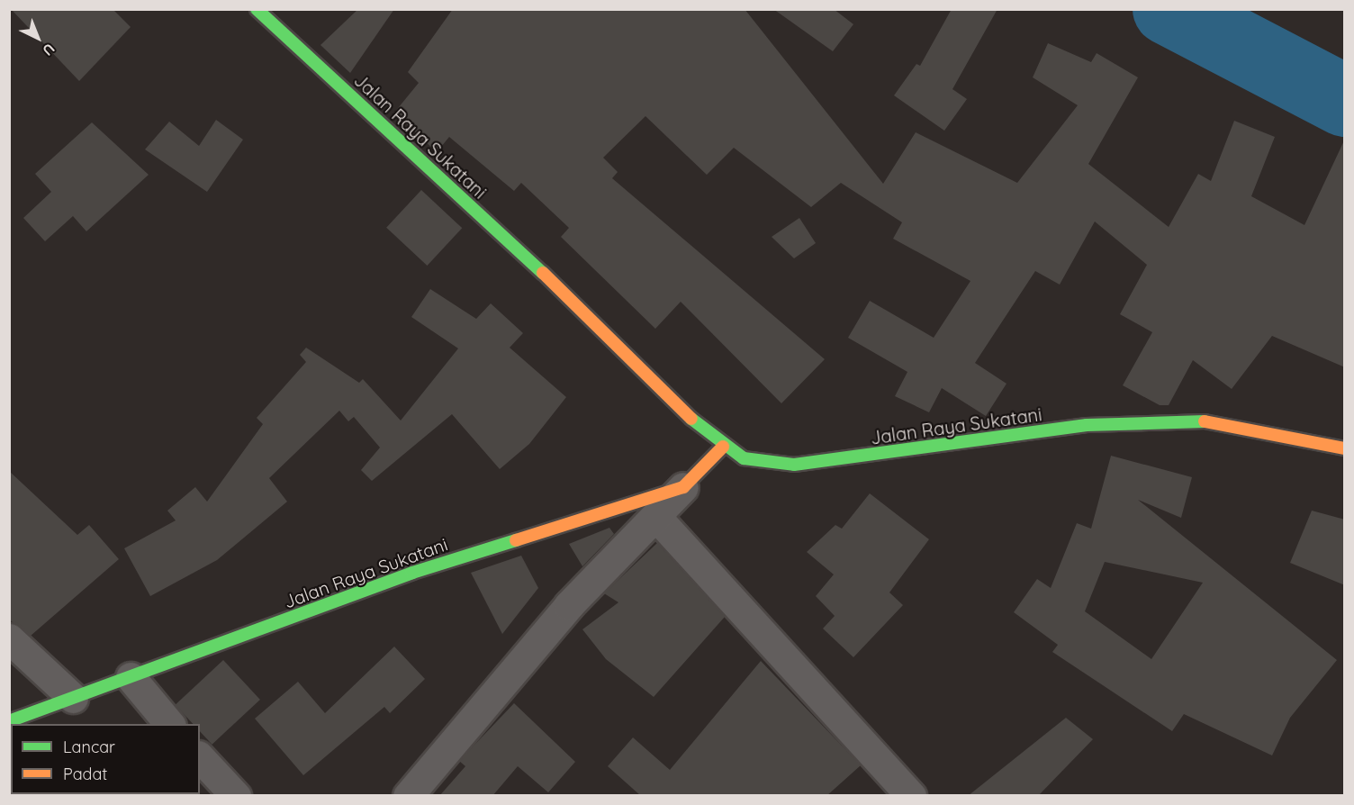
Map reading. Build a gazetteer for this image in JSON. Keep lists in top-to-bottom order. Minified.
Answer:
{"streets":{"main road":["Jalan Raya Sukatani"]},"legend":["Lancar","Padat"],"north":"bottom right"}
